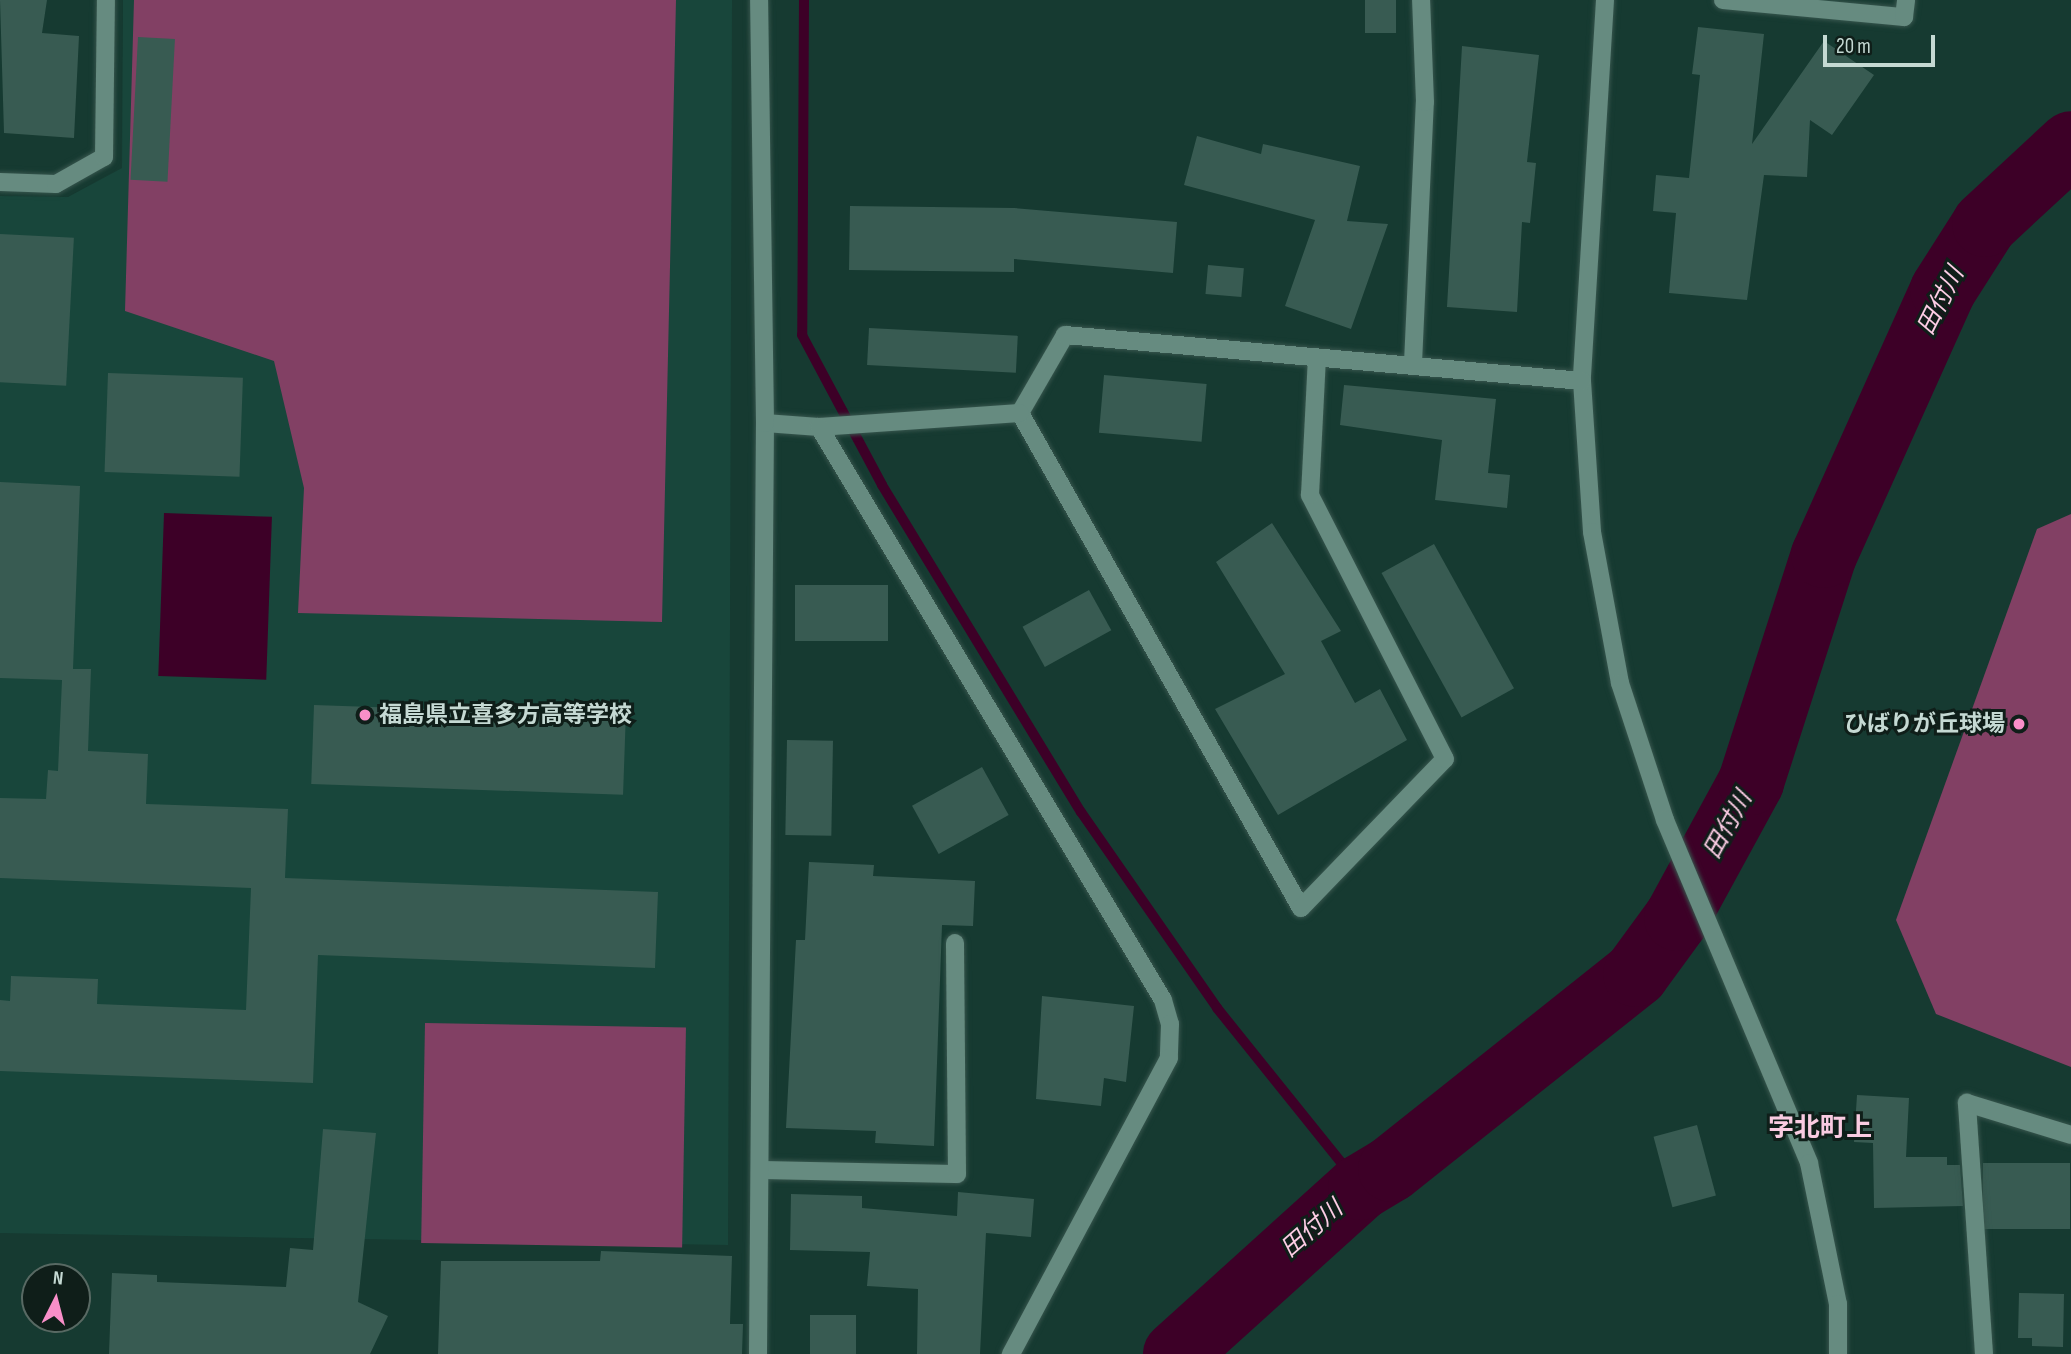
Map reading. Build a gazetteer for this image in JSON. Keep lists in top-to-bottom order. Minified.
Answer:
{"districts":["字北町上"],"water":["田付川"],"places":["福島県立喜多方高等学校","ひばりが丘球場"],"scale_bar":"20 m","north":"top"}
